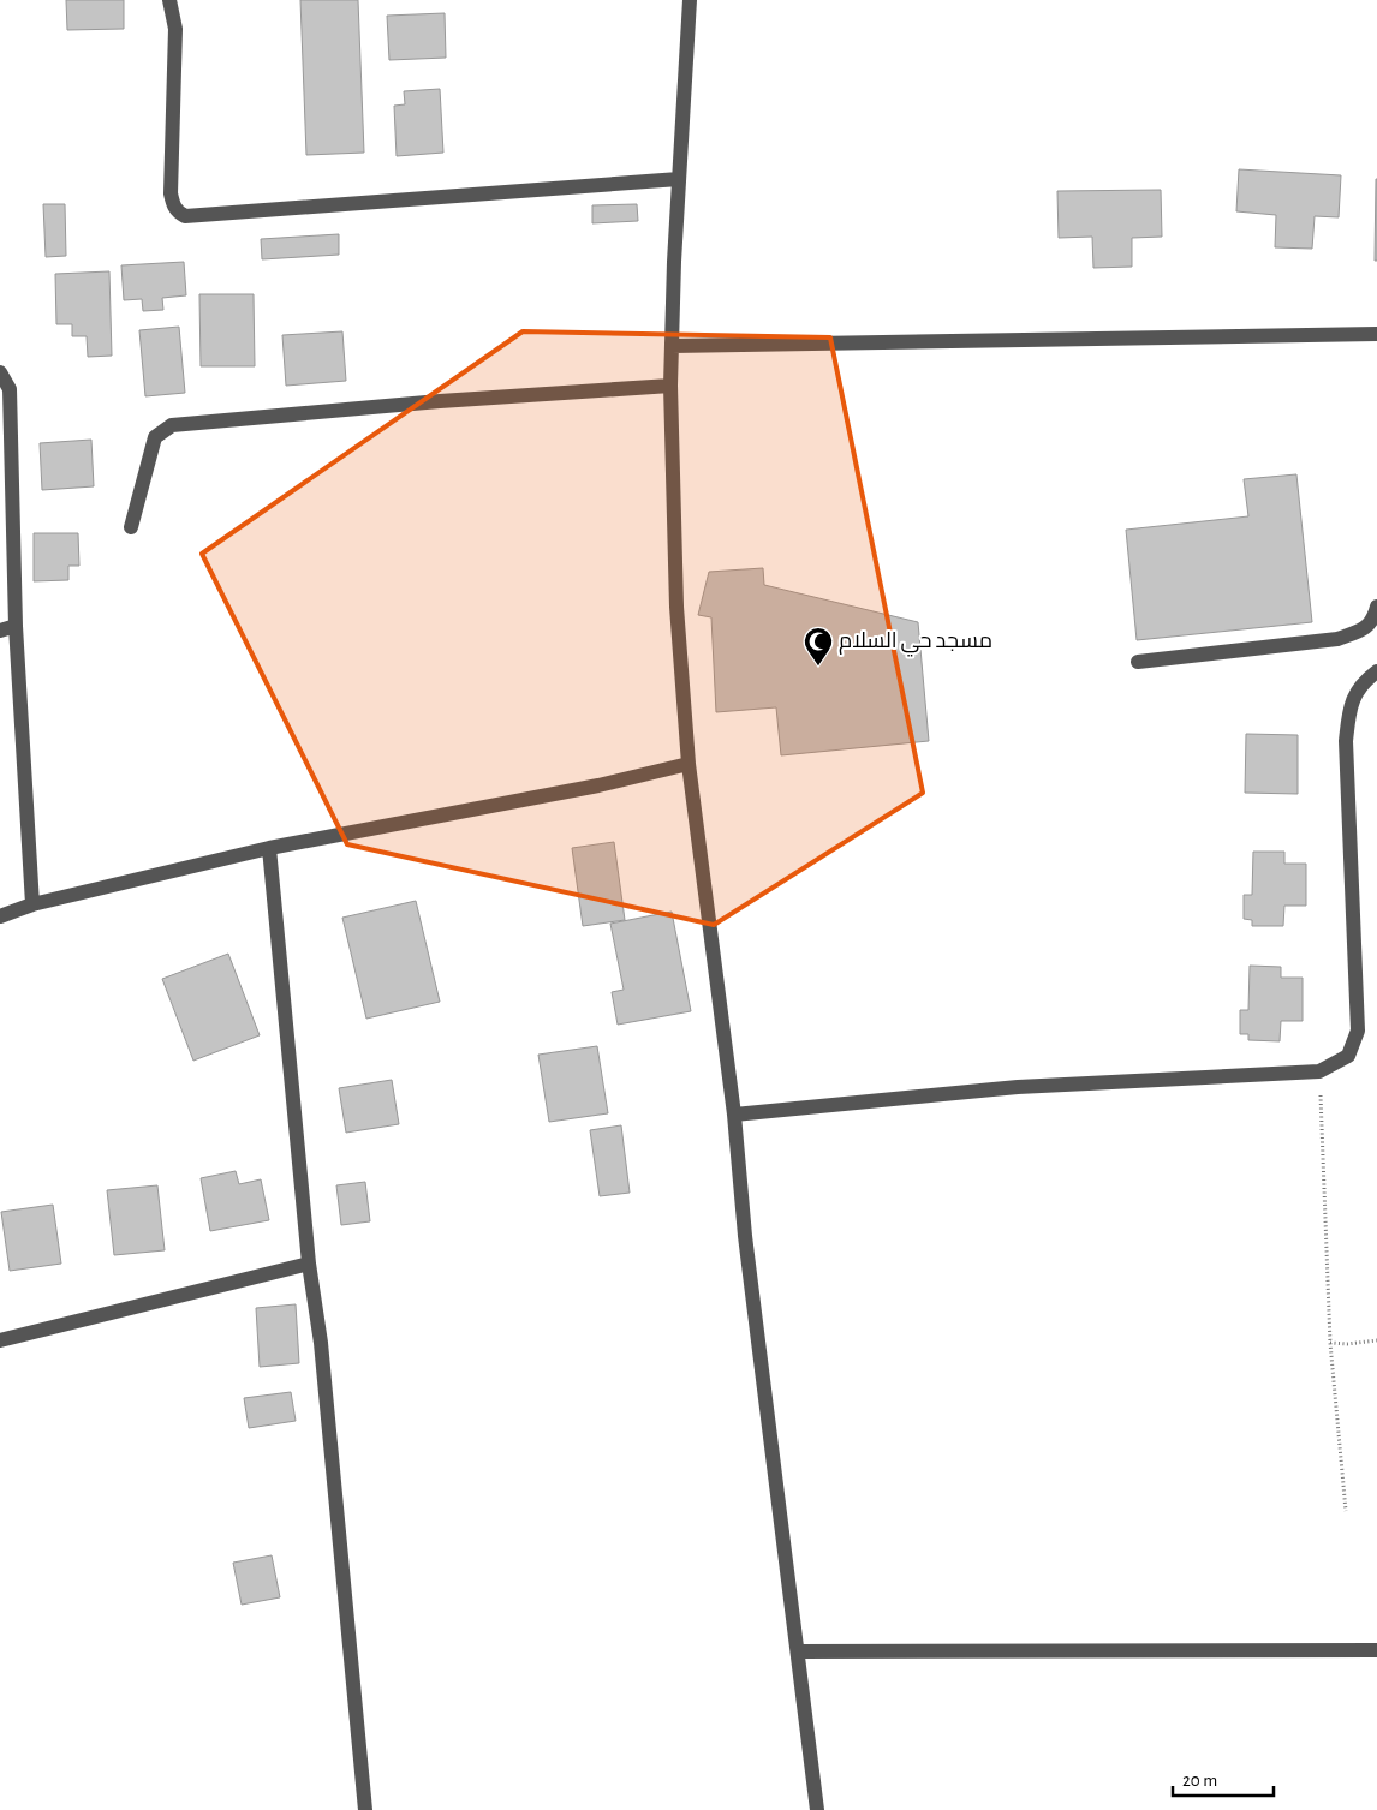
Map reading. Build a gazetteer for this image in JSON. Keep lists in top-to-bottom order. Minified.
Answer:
{"places":{"mosque":["مسجد حي السلام"]},"scale_bar":"20 m"}
